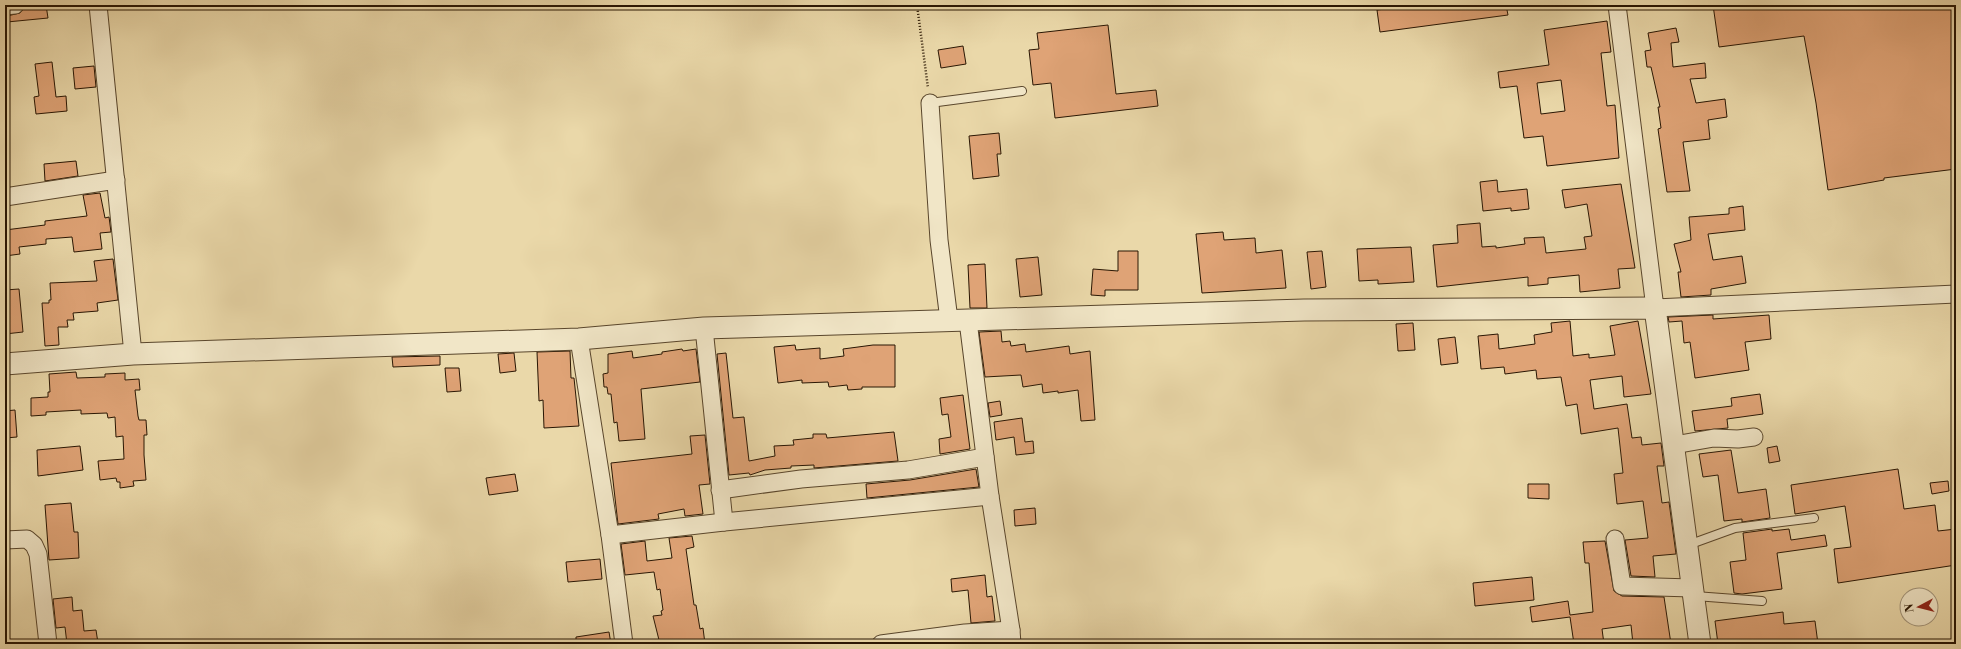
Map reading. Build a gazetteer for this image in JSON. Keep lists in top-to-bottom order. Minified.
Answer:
{"north":"left"}
